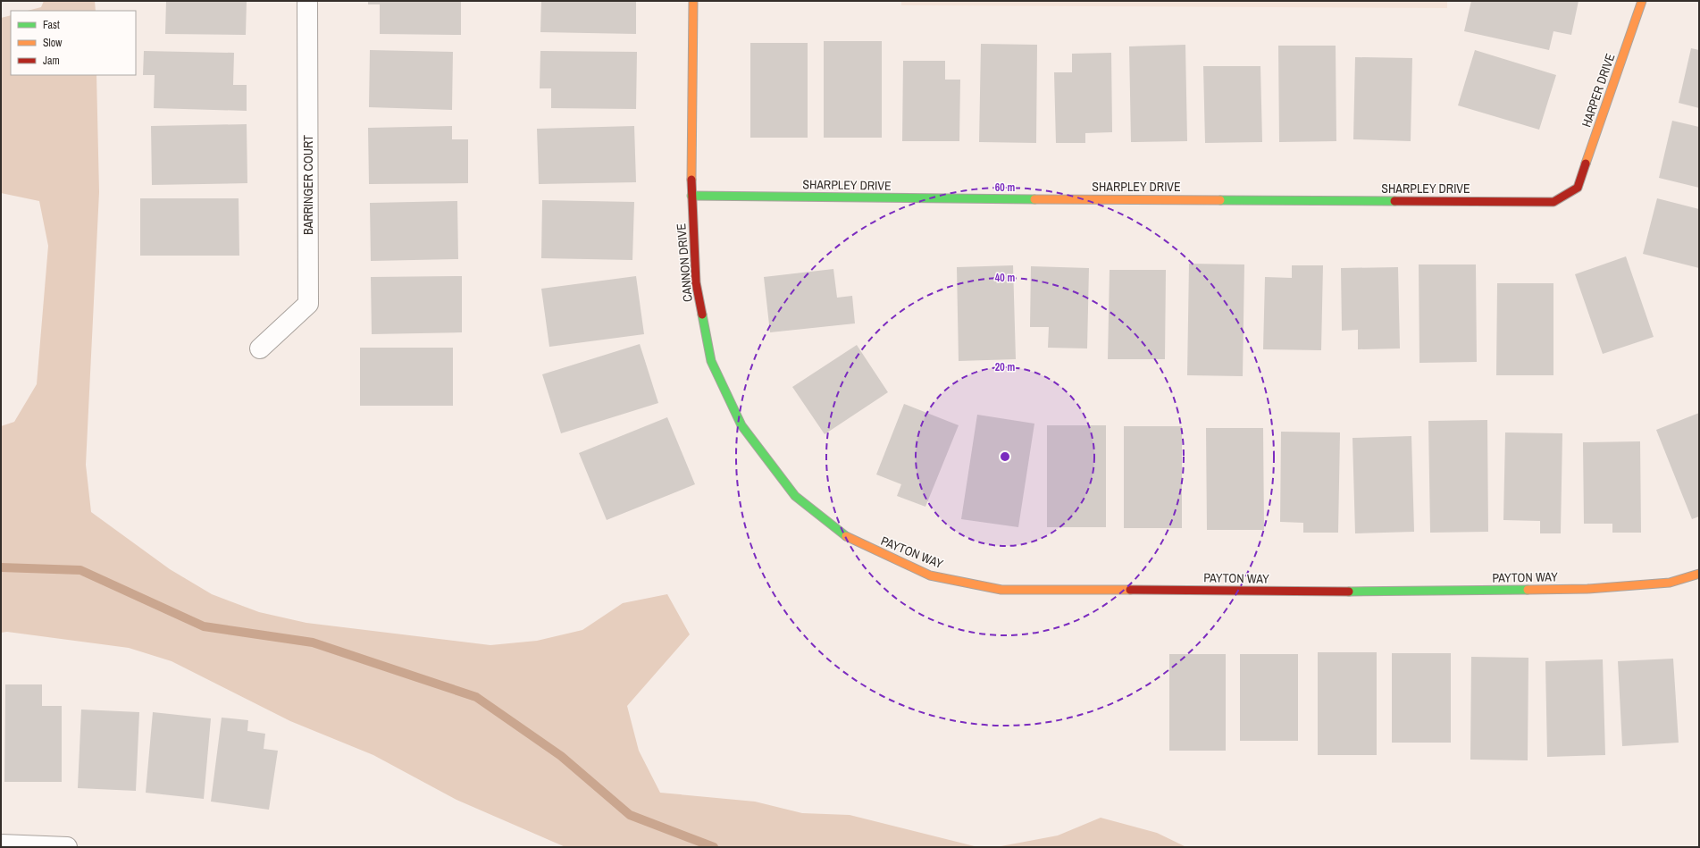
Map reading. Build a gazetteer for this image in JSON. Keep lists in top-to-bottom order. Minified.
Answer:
{"streets":{"street":["HARPER DRIVE","BARRINGER COURT","SHARPLEY DRIVE","CANNON DRIVE","PAYTON WAY"]},"crossings":[["HARPER DRIVE","SHARPLEY DRIVE"],["SHARPLEY DRIVE","CANNON DRIVE"],["CANNON DRIVE","PAYTON WAY"]],"legend":["Fast","Slow","Jam"],"rings":["60 m","40 m","20 m"]}
